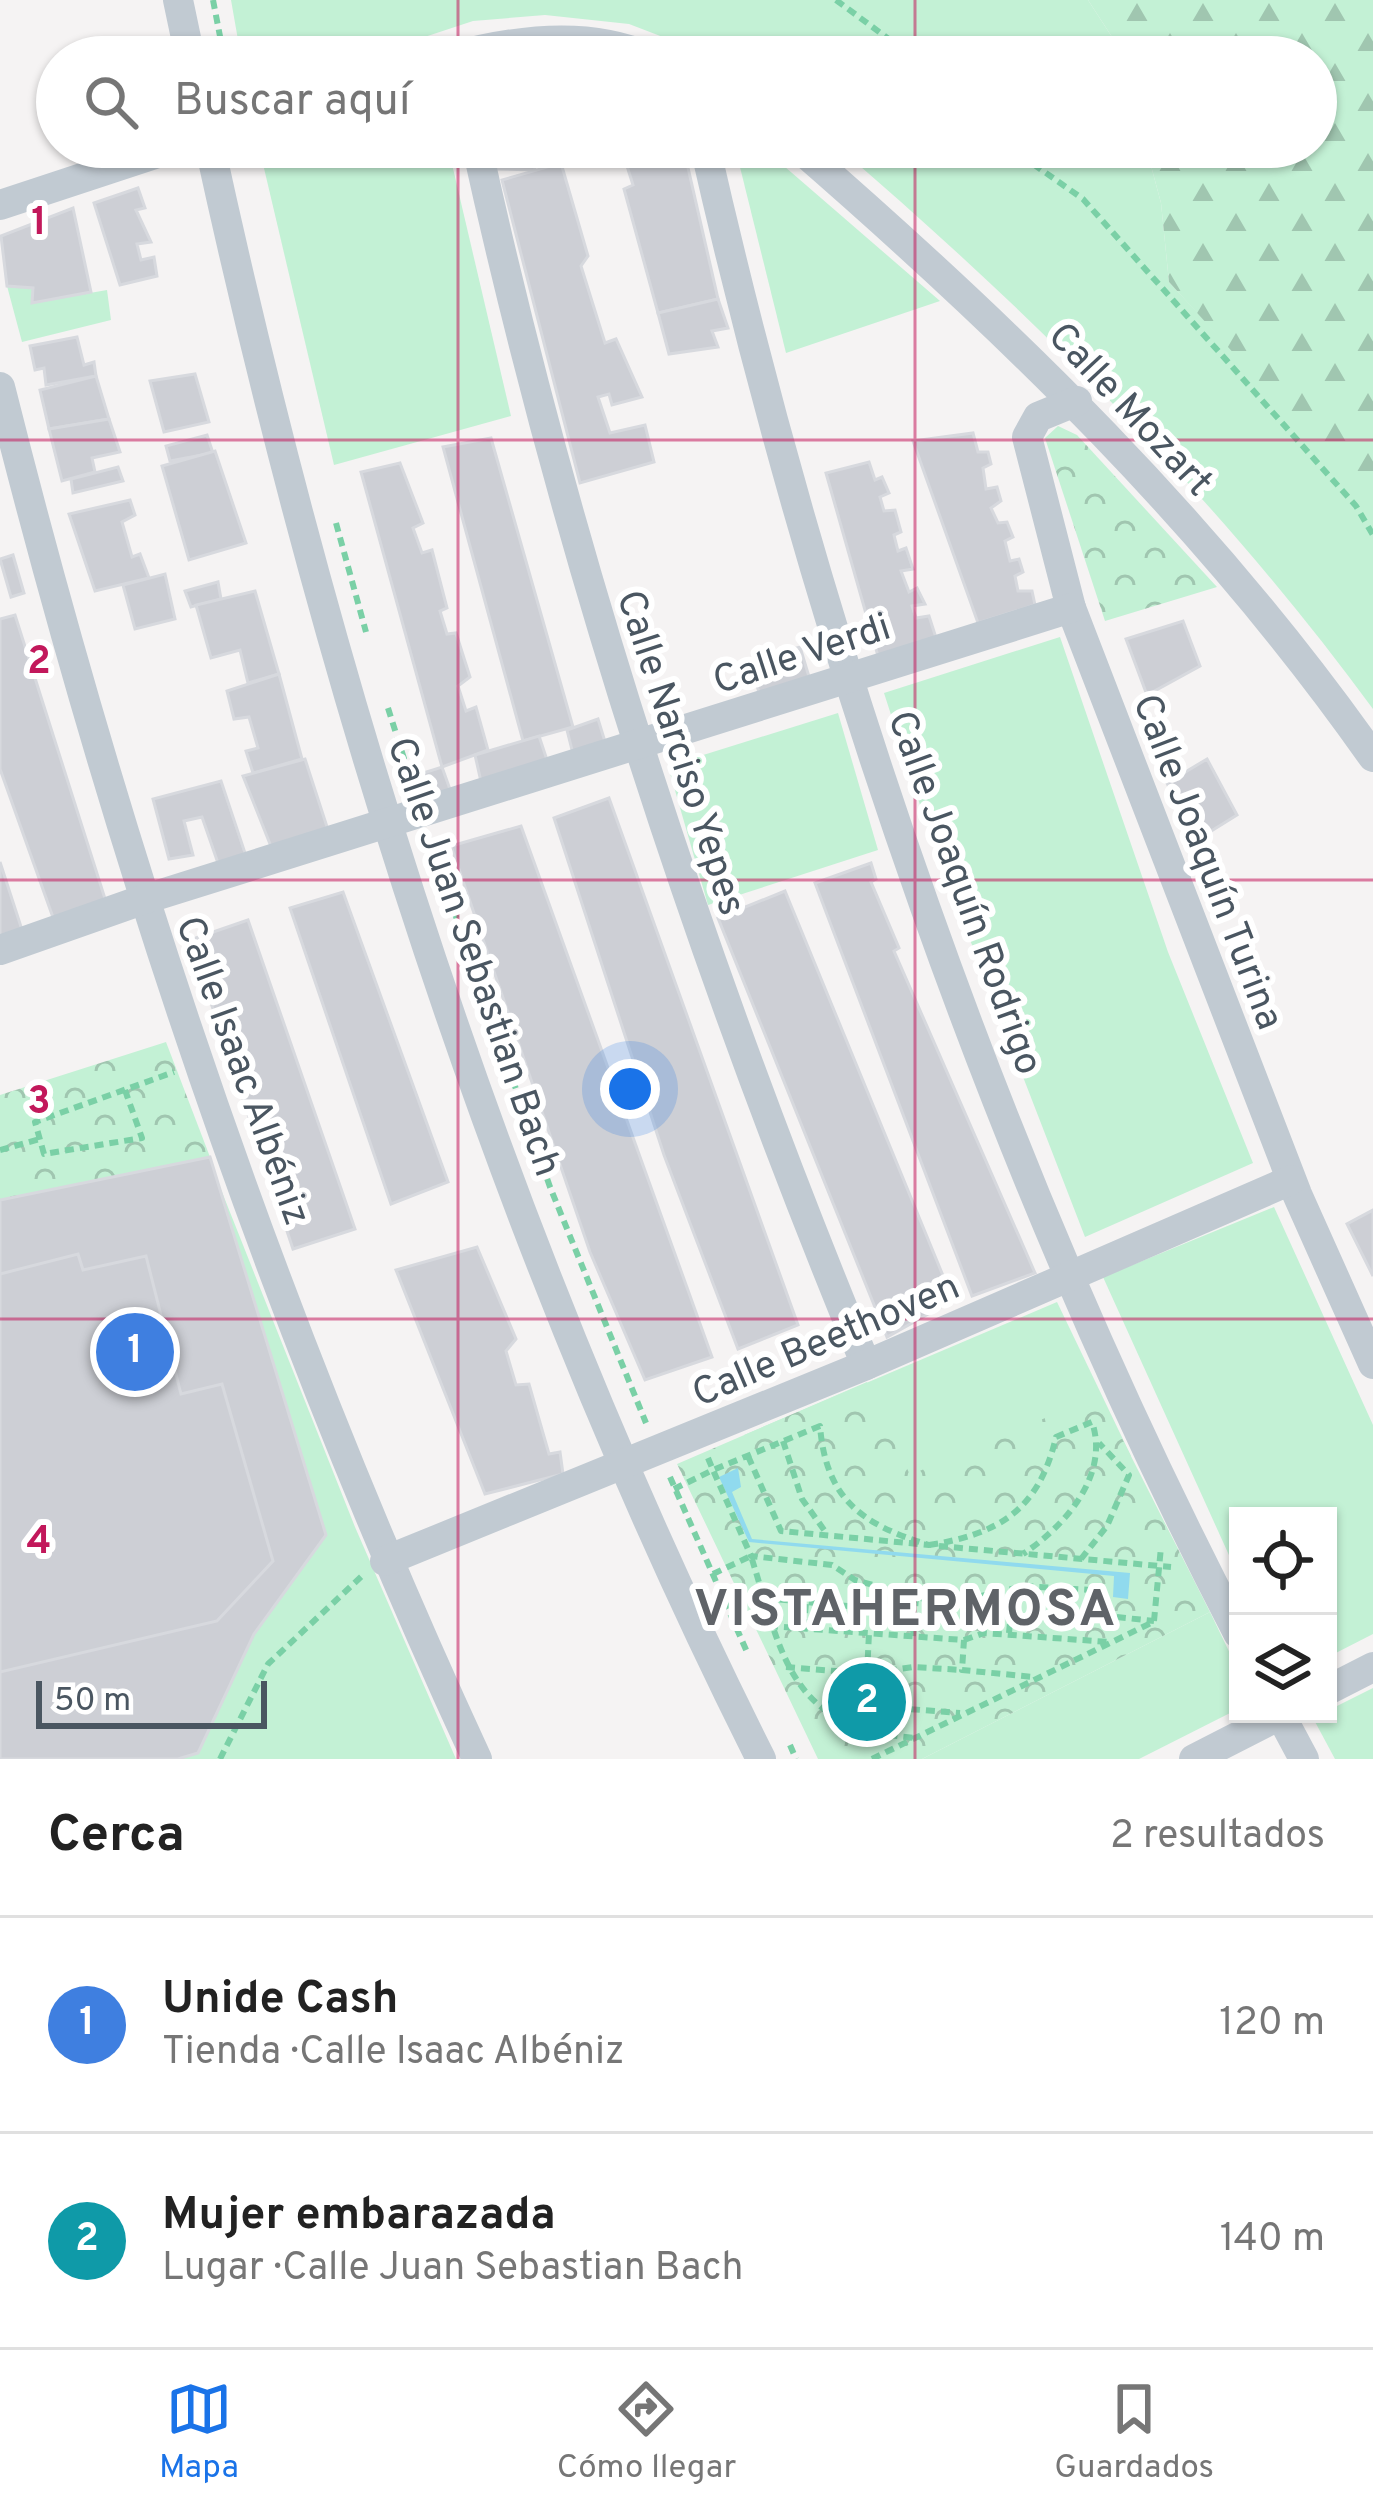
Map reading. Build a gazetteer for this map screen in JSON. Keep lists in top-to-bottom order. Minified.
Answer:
{"streets":{"street":["Calle Mozart","Calle Verdi","Calle Narciso Yepes","Calle Joaquín Turina","Calle Joaquín Rodrigo","Calle Juan Sebastian Bach","Calle Isaac Albéniz","Calle Beethoven"]},"crossings":[["Calle Mozart","Calle Joaquín Turina"],["Calle Verdi","Calle Narciso Yepes"],["Calle Verdi","Calle Joaquín Turina"],["Calle Verdi","Calle Joaquín Rodrigo"],["Calle Verdi","Calle Juan Sebastian Bach"],["Calle Verdi","Calle Isaac Albéniz"],["Calle Narciso Yepes","Calle Beethoven"],["Calle Joaquín Turina","Calle Beethoven"],["Calle Joaquín Rodrigo","Calle Beethoven"],["Calle Juan Sebastian Bach","Calle Beethoven"],["Calle Isaac Albéniz","Calle Beethoven"]],"districts":["VISTAHERMOSA"],"scale_bar":"50 m","page":{"search":"Buscar aquí","pins":["1","2"],"scale":"50 m","heading":["Cerca","2 resultados"],"list":[{"mark":"1","name":"Unide Cash","note":"Tienda · Calle Isaac Albéniz","value":"120 m"},{"mark":"2","name":"Mujer embarazada","note":"Lugar · Calle Juan Sebastian Bach","value":"140 m"}],"nav":["Mapa","Cómo llegar","Guardados"]},"grid":{"rows":["1","2","3","4"]}}
